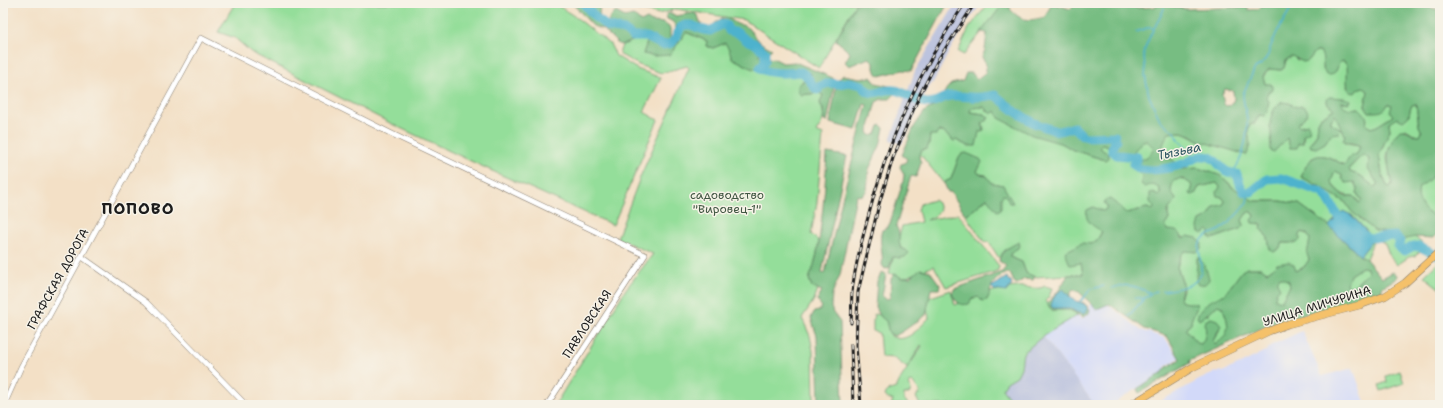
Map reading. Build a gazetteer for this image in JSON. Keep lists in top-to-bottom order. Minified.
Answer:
{"streets":{"main road":["УЛИЦА МИЧУРИНА"],"street":["ГРАФСКАЯ ДОРОГА","ПАВЛОВСКАЯ"]},"crossings":[["ГРАФСКАЯ ДОРОГА","ПАВЛОВСКАЯ"]],"districts":["ПОПОВО"],"water":["Тызьва"],"parks":["садоводство \"Вировец-1\""]}
